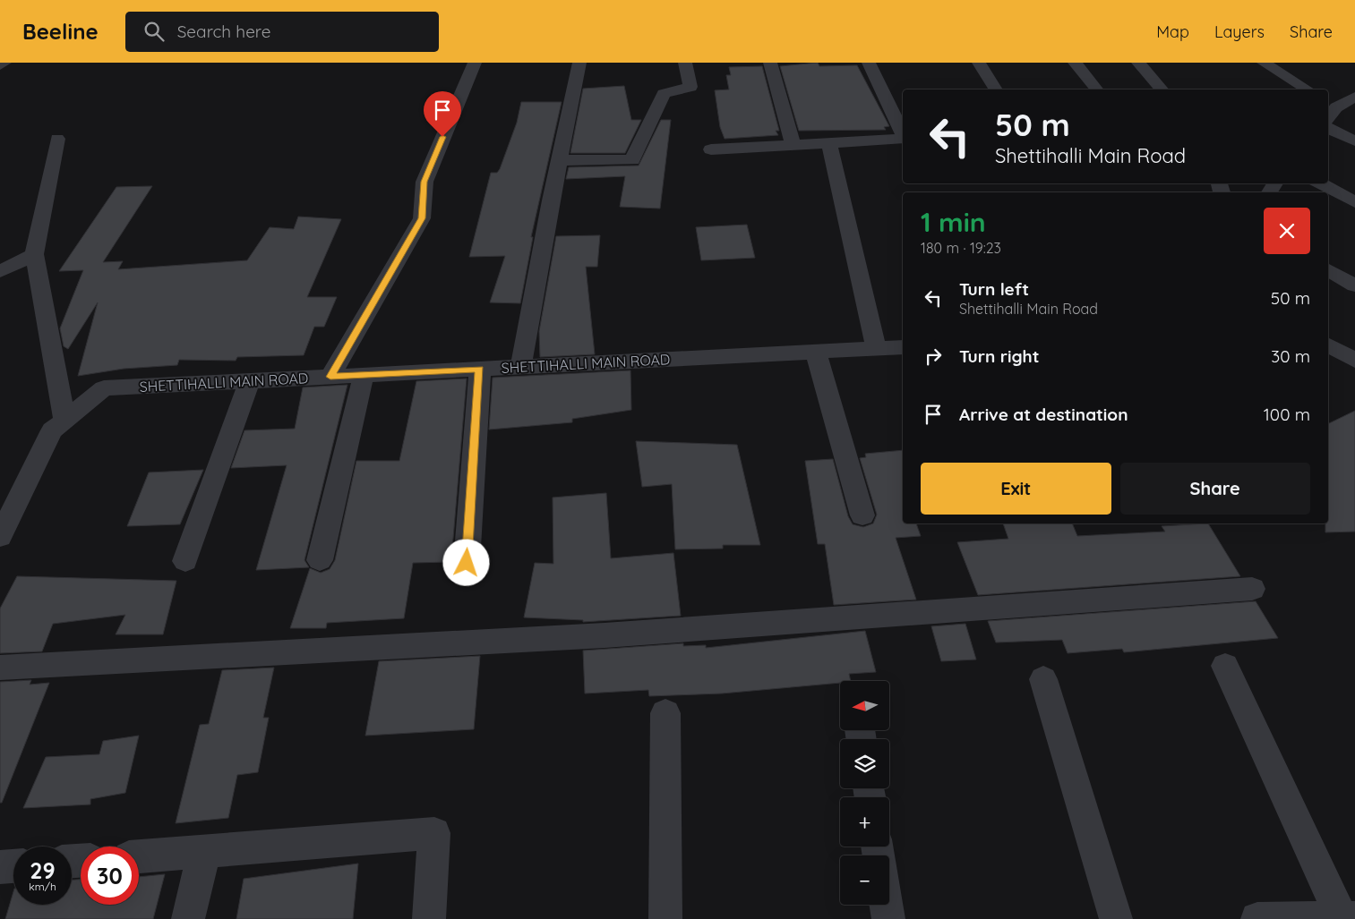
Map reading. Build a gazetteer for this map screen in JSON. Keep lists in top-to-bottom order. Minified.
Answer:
{"streets":{"street":["SHETTIHALLI MAIN ROAD"]},"north":"left","page":{"header":"Beeline","search":"Search here","nav":["Map","Layers","Share"],"turn":["50 m","Shettihalli Main Road"],"heading":["1 min","180 m · 19:23"],"list":[{"name":"Turn left","note":"Shettihalli Main Road","value":"50 m"},{"name":"Turn right","value":"30 m"},{"name":"Arrive at destination","value":"100 m"}],"buttons":["Exit","Share"],"map_buttons":["+","−"],"speed":"29 km/h","limit":"30"}}
